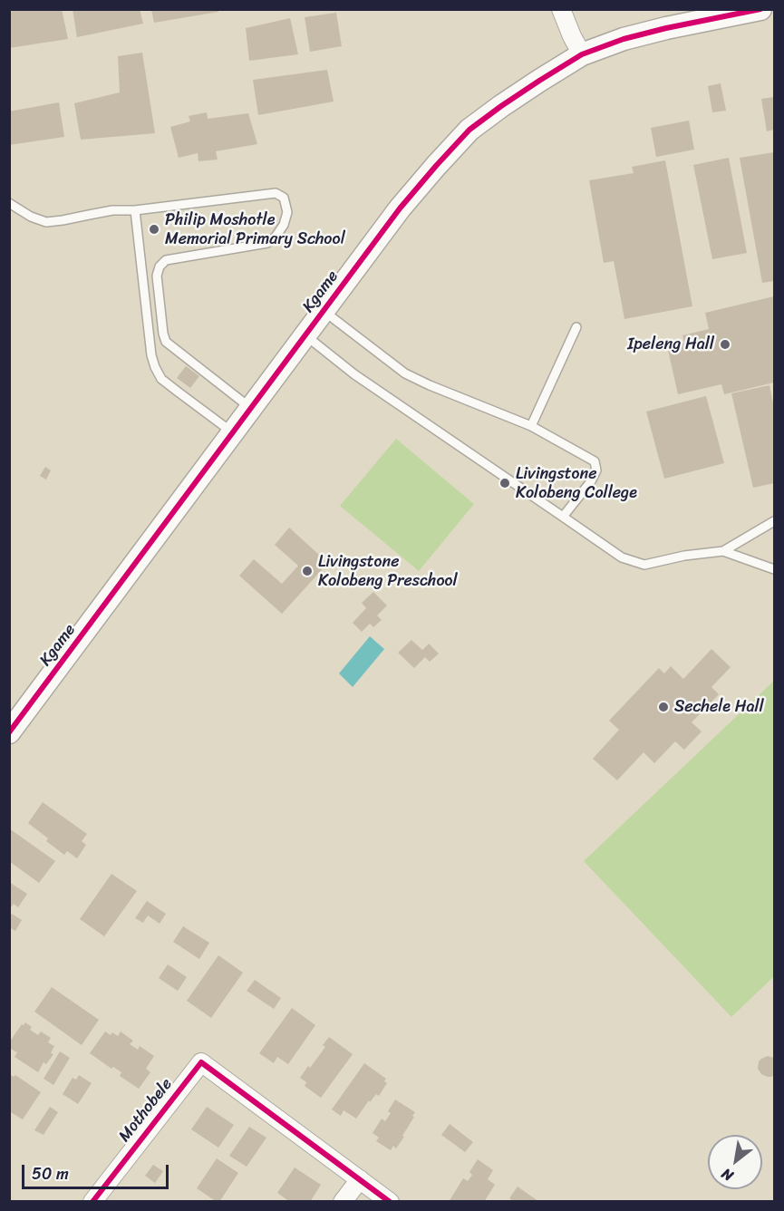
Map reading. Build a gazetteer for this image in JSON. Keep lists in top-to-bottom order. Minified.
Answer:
{"streets":{"street":["Kgame","Mothobele"]},"places":["Philip Moshotle Memorial Primary School","Ipeleng Hall","Livingstone Kolobeng College","Livingstone Kolobeng Preschool","Sechele Hall"],"scale_bar":"50 m","north":"bottom left"}
